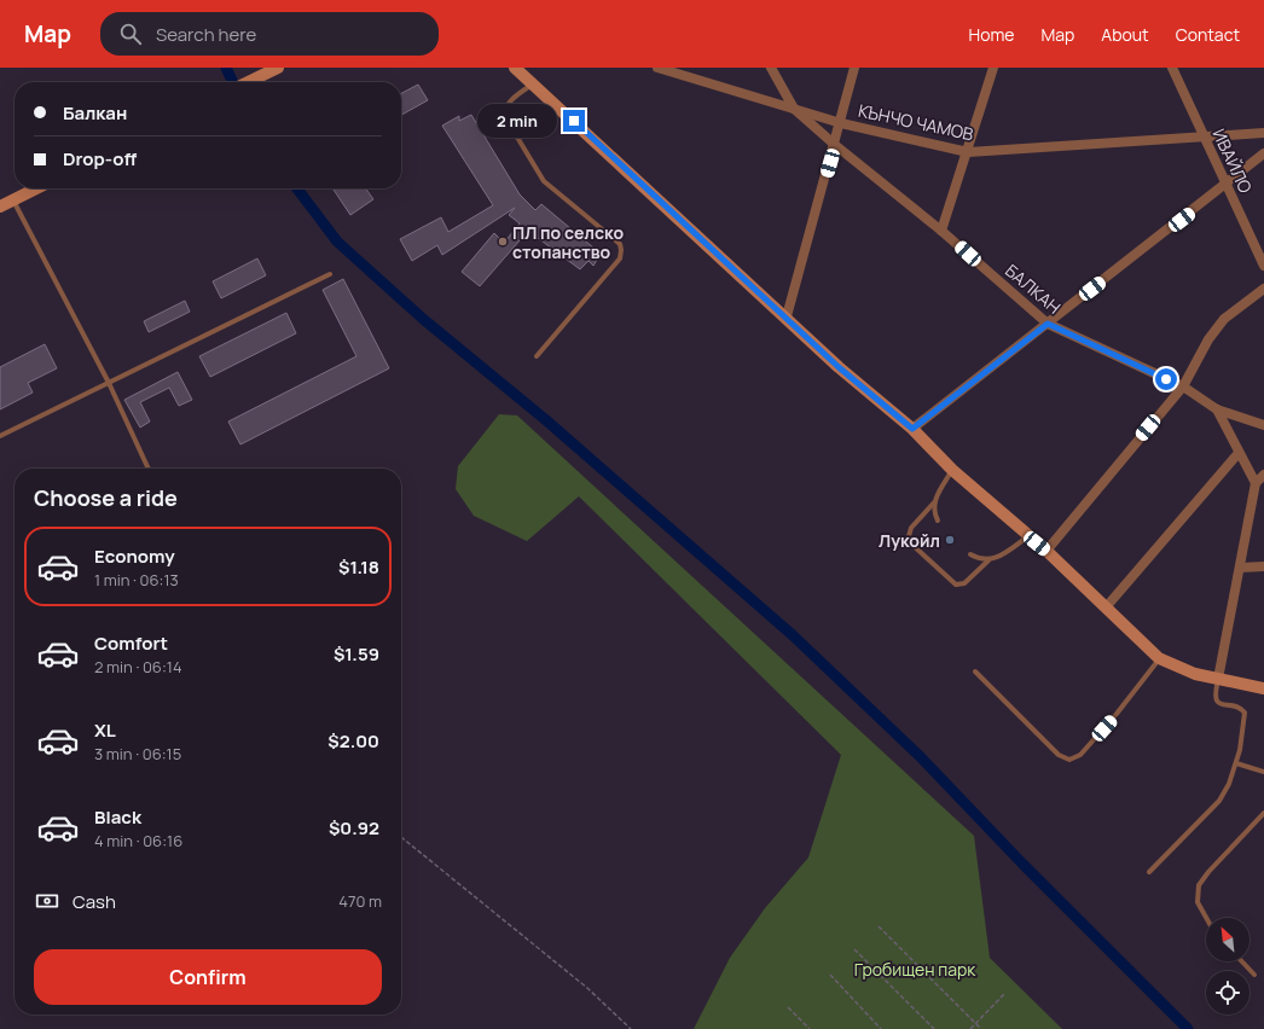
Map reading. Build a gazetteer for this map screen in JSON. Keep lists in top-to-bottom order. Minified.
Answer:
{"streets":{"street":["КЪНЧО ЧАМОВ","ИВАЙЛО","БАЛКАН"]},"crossings":[["КЪНЧО ЧАМОВ","ИВАЙЛО"],["КЪНЧО ЧАМОВ","БАЛКАН"]],"parks":["Гробищен парк"],"places":["ПЛ по селско стопанство","Лукойл"],"north":"top left","page":{"header":"Map","search":"Search here","nav":["Home","Map","About","Contact"],"banner":["Балкан","Drop-off"],"bubble":"2 min","heading":"Choose a ride","list":[{"name":"Economy","note":"1 min · 06:13","value":"$1.18"},{"name":"Comfort","note":"2 min · 06:14","value":"$1.59"},{"name":"XL","note":"3 min · 06:15","value":"$2.00"},{"name":"Black","note":"4 min · 06:16","value":"$0.92"}],"pay":["Cash","470 m"],"buttons":"Confirm"}}
